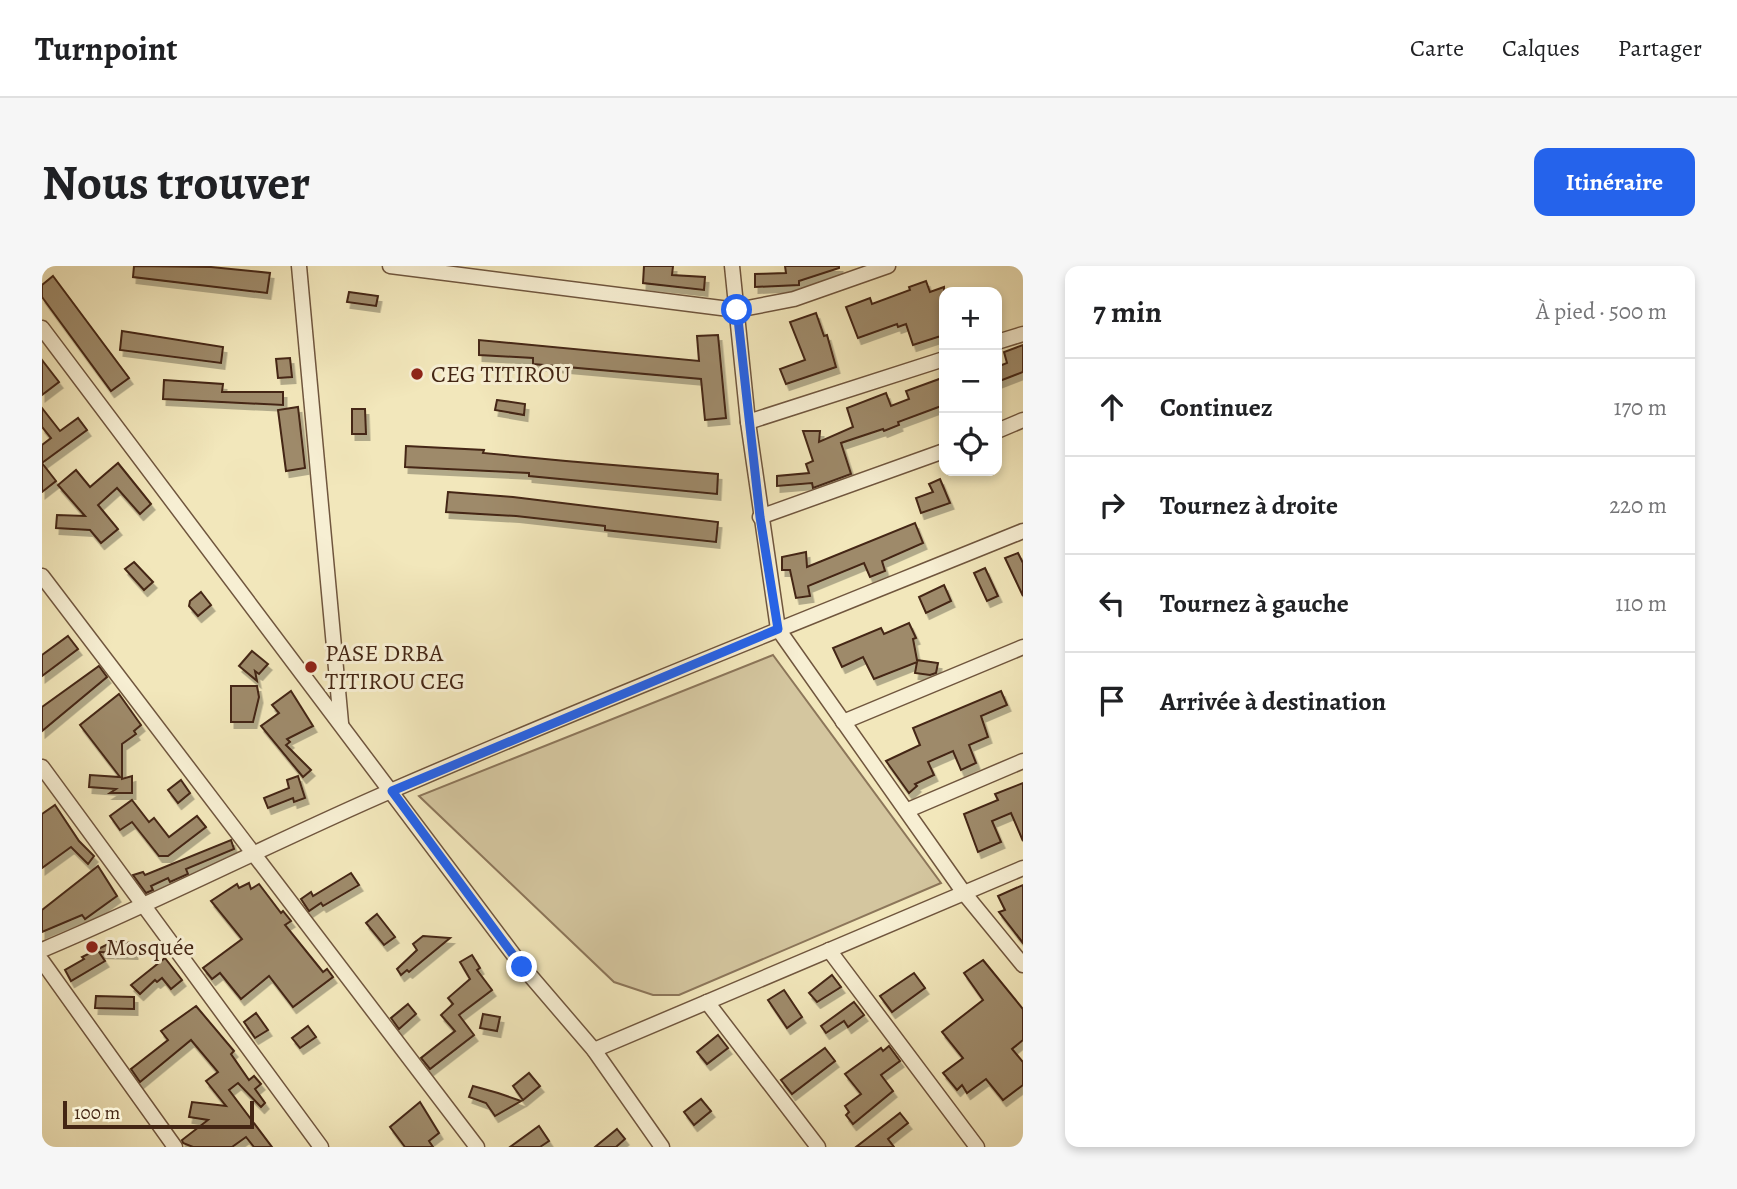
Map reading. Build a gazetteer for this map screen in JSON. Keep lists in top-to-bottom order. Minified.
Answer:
{"places":["CEG TITIROU","PASE DRBA TITIROU CEG","Mosquée"],"scale_bar":"100 m","page":{"header":"Turnpoint","nav":["Carte","Calques","Partager"],"buttons":"Itinéraire","title":"Nous trouver","heading":["7 min","À pied · 500 m"],"map_buttons":["+","−"],"list":[["Continuez","170 m"],["Tournez à droite","220 m"],["Tournez à gauche","110 m"],"Arrivée à destination"],"scale":"100 m"}}
